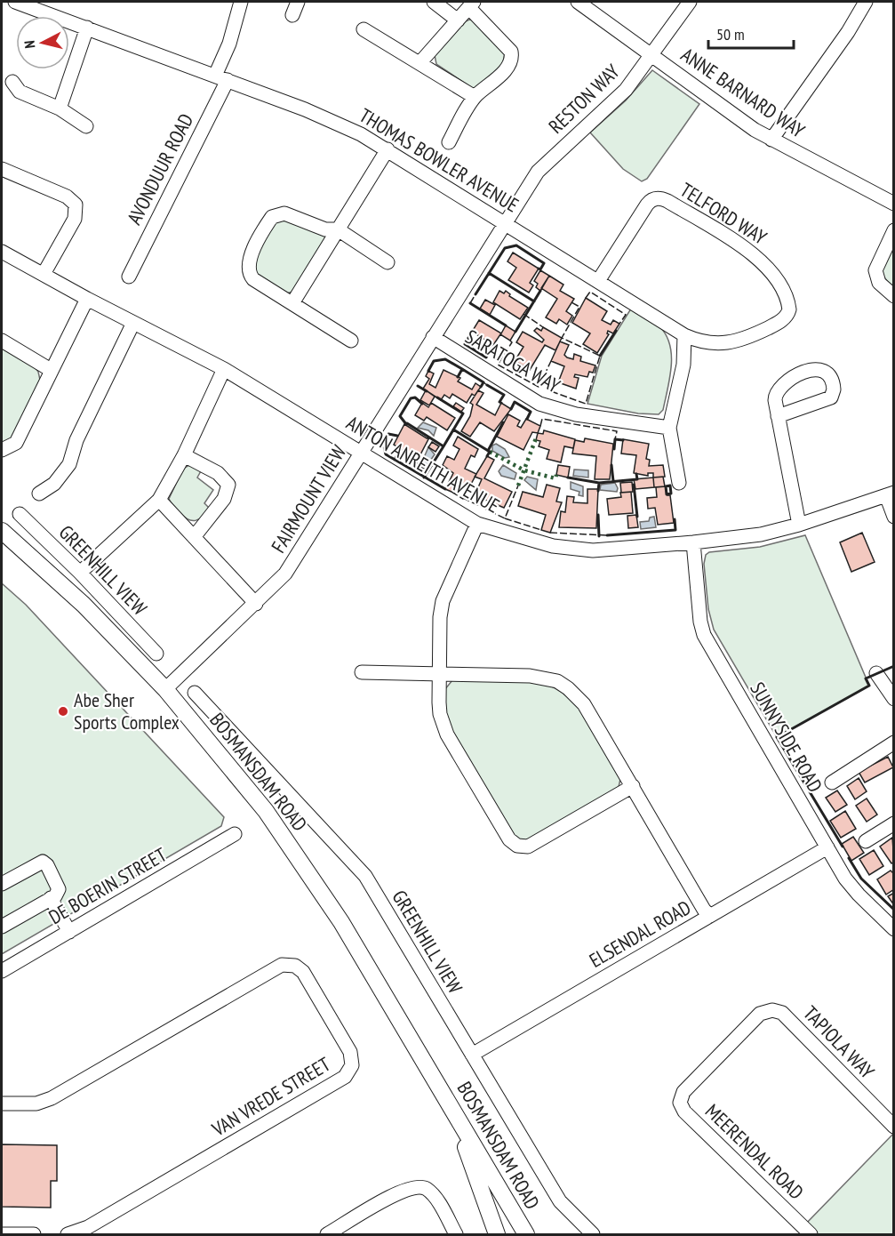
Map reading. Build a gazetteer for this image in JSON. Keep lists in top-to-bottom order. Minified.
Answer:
{"streets":{"main road":["BOSMANSDAM ROAD"],"street":["ANNE BARNARD WAY","RESTON WAY","THOMAS BOWLER AVENUE","AVONDUUR ROAD","TELFORD WAY","SARATOGA WAY","ANTON ANREITH AVENUE","FAIRMOUNT VIEW","GREENHILL VIEW","SUNNYSIDE ROAD","DE BOERIN STREET","ELSENDAL ROAD","TAPIOLA WAY","VAN VREDE STREET","MEERENDAL ROAD"]},"crossings":[["ANNE BARNARD WAY","RESTON WAY"],["RESTON WAY","THOMAS BOWLER AVENUE"],["RESTON WAY","FAIRMOUNT VIEW"],["THOMAS BOWLER AVENUE","AVONDUUR ROAD"],["THOMAS BOWLER AVENUE","TELFORD WAY"],["THOMAS BOWLER AVENUE","FAIRMOUNT VIEW"],["SARATOGA WAY","FAIRMOUNT VIEW"],["ANTON ANREITH AVENUE","FAIRMOUNT VIEW"],["ANTON ANREITH AVENUE","SUNNYSIDE ROAD"],["FAIRMOUNT VIEW","BOSMANSDAM ROAD"],["GREENHILL VIEW","ELSENDAL ROAD"],["SUNNYSIDE ROAD","ELSENDAL ROAD"],["TAPIOLA WAY","MEERENDAL ROAD"]],"places":["Abe Sher Sports Complex"],"scale_bar":"50 m","north":"left"}
